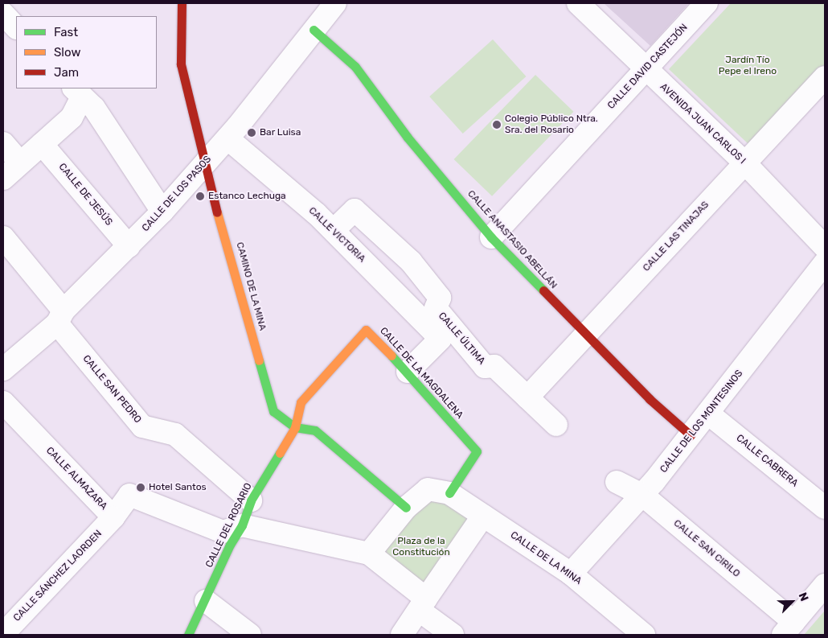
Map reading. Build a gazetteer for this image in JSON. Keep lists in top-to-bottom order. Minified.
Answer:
{"streets":{"street":["CALLE DAVID CASTEJÓN","AVENIDA JUAN CARLOS I","CALLE DE LOS PASOS","CALLE DE JESÚS","CALLE VICTORIA","CALLE LAS TINAJAS","CALLE ANASTASIO ABELLÁN","CAMINO DE LA MINA","CALLE ÚLTIMA","CALLE DE LA MAGDALENA","CALLE SAN PEDRO","CALLE DE LOS MONTESINOS","CALLE CABRERA","CALLE ALMAZARA","CALLE DEL ROSARIO","CALLE SAN CIRILO","CALLE DE LA MINA","CALLE SÁNCHEZ LAORDEN"]},"crossings":[["CALLE DAVID CASTEJÓN","AVENIDA JUAN CARLOS I"],["CALLE DAVID CASTEJÓN","CALLE ANASTASIO ABELLÁN"],["AVENIDA JUAN CARLOS I","CALLE LAS TINAJAS"],["CALLE DE LOS PASOS","CALLE DE JESÚS"],["CALLE DE LOS PASOS","CALLE VICTORIA"],["CALLE DE LOS PASOS","CALLE ANASTASIO ABELLÁN"],["CALLE DE LOS PASOS","CAMINO DE LA MINA"],["CALLE DE LOS PASOS","CALLE SAN PEDRO"],["CALLE VICTORIA","CALLE ÚLTIMA"],["CALLE LAS TINAJAS","CALLE ANASTASIO ABELLÁN"],["CALLE LAS TINAJAS","CALLE ÚLTIMA"],["CALLE ANASTASIO ABELLÁN","CALLE DE LOS MONTESINOS"],["CAMINO DE LA MINA","CALLE DE LA MAGDALENA"],["CAMINO DE LA MINA","CALLE DEL ROSARIO"],["CALLE DE LA MAGDALENA","CALLE DEL ROSARIO"],["CALLE SAN PEDRO","CALLE DEL ROSARIO"],["CALLE DE LOS MONTESINOS","CALLE CABRERA"],["CALLE DE LOS MONTESINOS","CALLE SAN CIRILO"],["CALLE DE LOS MONTESINOS","CALLE DE LA MINA"],["CALLE ALMAZARA","CALLE DEL ROSARIO"],["CALLE ALMAZARA","CALLE SÁNCHEZ LAORDEN"]],"parks":["Jardín Tío Pepe el Ireno","Plaza de la Constitución"],"places":["Colegio Público Ntra. Sra. del Rosario","Bar Luisa","Estanco Lechuga","Hotel Santos"],"legend":["Fast","Slow","Jam"],"north":"top right"}
